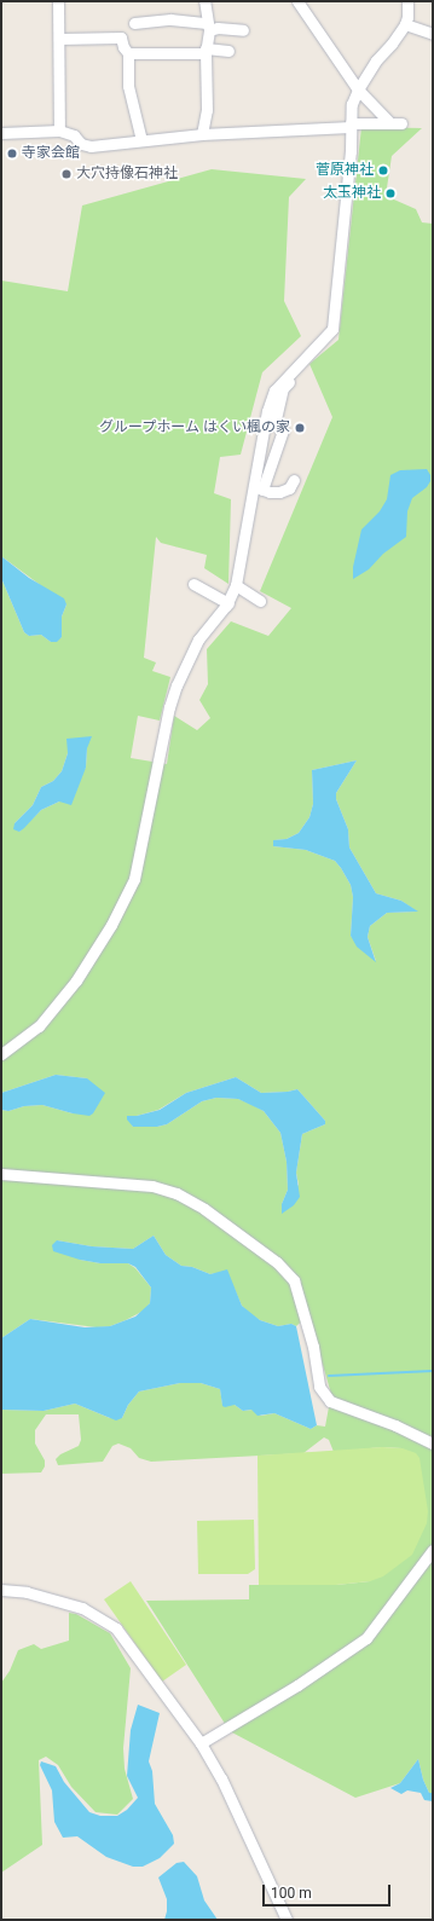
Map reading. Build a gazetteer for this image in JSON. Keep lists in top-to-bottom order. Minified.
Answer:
{"places":["寺家会館","菅原神社","大穴持像石神社","太玉神社","グループホーム はくい楓の家"],"scale_bar":"100 m"}
